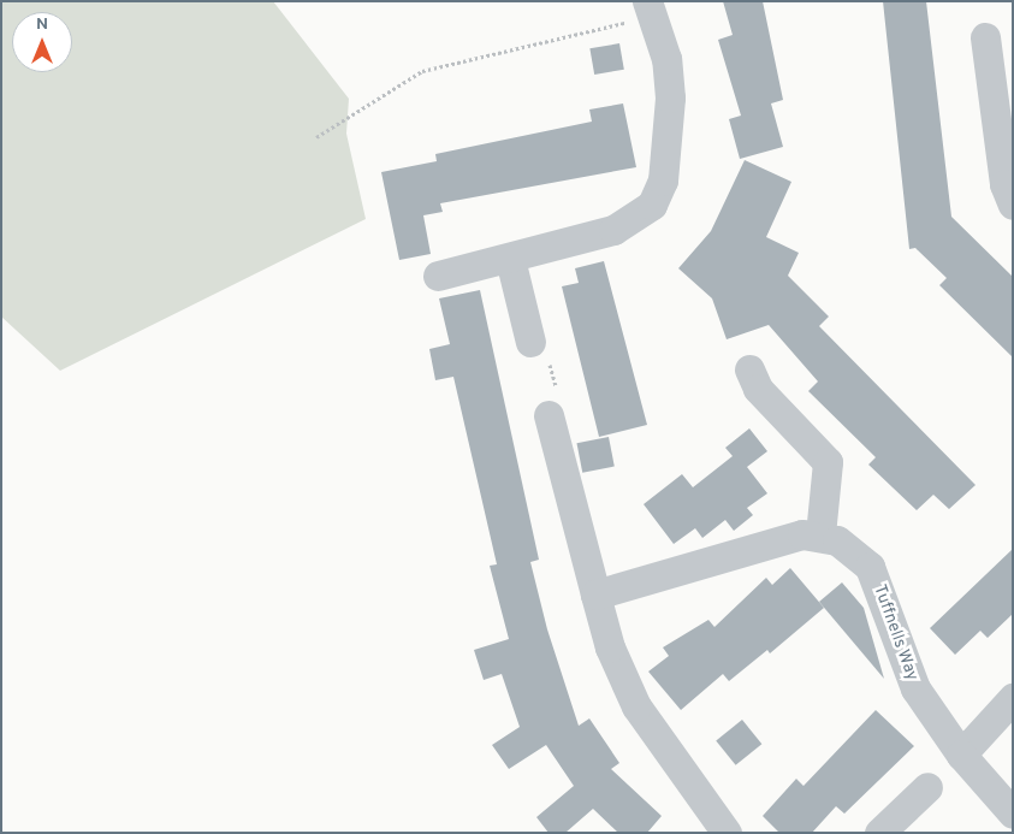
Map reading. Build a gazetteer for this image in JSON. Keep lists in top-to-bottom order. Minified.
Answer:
{"streets":{"street":["Tuffnells Way"]},"north":"top"}
